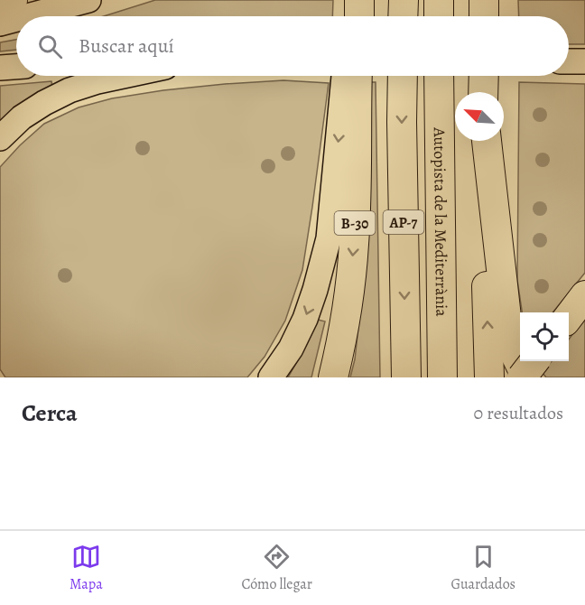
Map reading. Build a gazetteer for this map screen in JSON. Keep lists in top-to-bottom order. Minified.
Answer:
{"streets":{"highway":["AP-7","Autopista de la Mediterrània","B-30"]},"north":"top left","page":{"search":"Buscar aquí","heading":["Cerca","0 resultados"],"nav":["Mapa","Cómo llegar","Guardados"]}}
